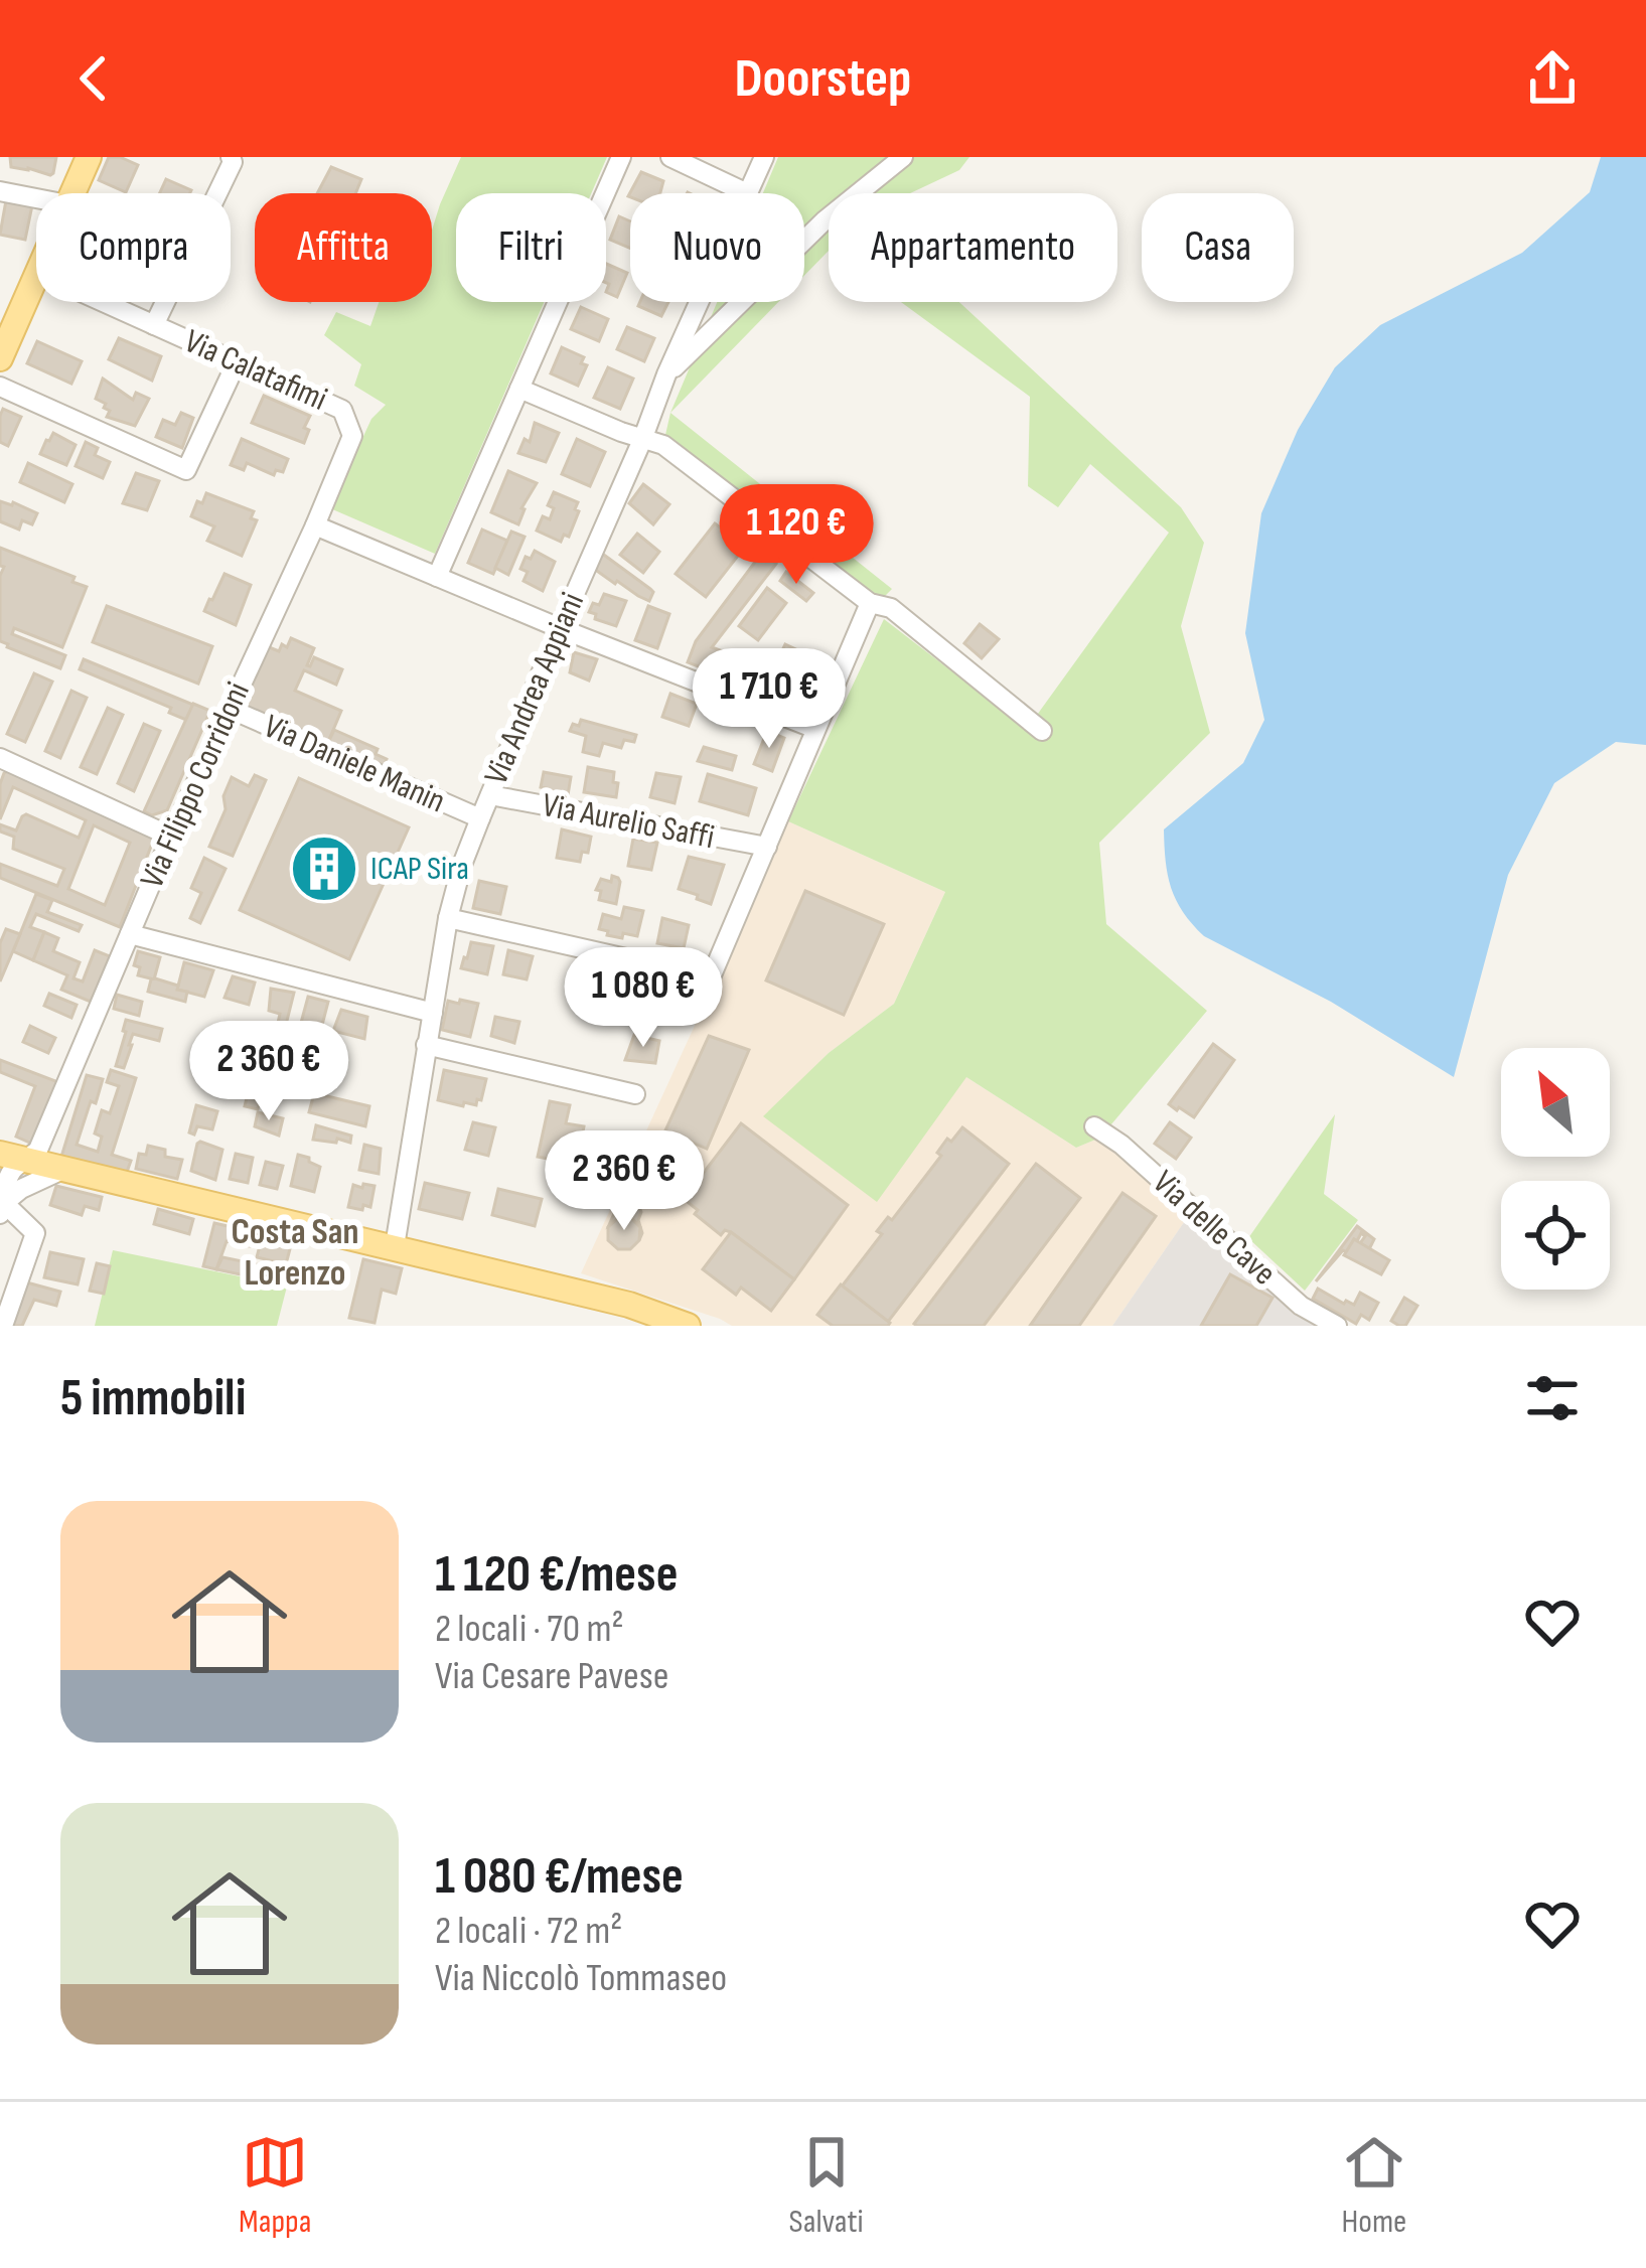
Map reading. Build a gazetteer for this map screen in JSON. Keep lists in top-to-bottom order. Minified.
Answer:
{"streets":{"street":["Via Calatafimi","Via Andrea Appiani","Via Daniele Manin","Via Filippo Corridoni","Via Aurelio Saffi","Via delle Cave"]},"crossings":[["Via Calatafimi","Via Filippo Corridoni"],["Via Andrea Appiani","Via Daniele Manin"],["Via Andrea Appiani","Via Aurelio Saffi"],["Via Daniele Manin","Via Filippo Corridoni"]],"districts":["Costa San Lorenzo"],"places":{"building":["ICAP Sira"]},"north":"top left","page":{"header":"Doorstep","chip":["Compra","Affitta","Filtri","Nuovo","Appartamento","Casa"],"price":["1 120 €","1 710 €","1 080 €","2 360 €","2 360 €"],"heading":"5 immobili","list":[{"name":"1 120 €/mese","note":"2 locali · 70 m² · Via Cesare Pavese"},{"name":"1 080 €/mese","note":"2 locali · 72 m² · Via Niccolò Tommaseo"}],"tabs":["Mappa","Salvati","Home"]}}
